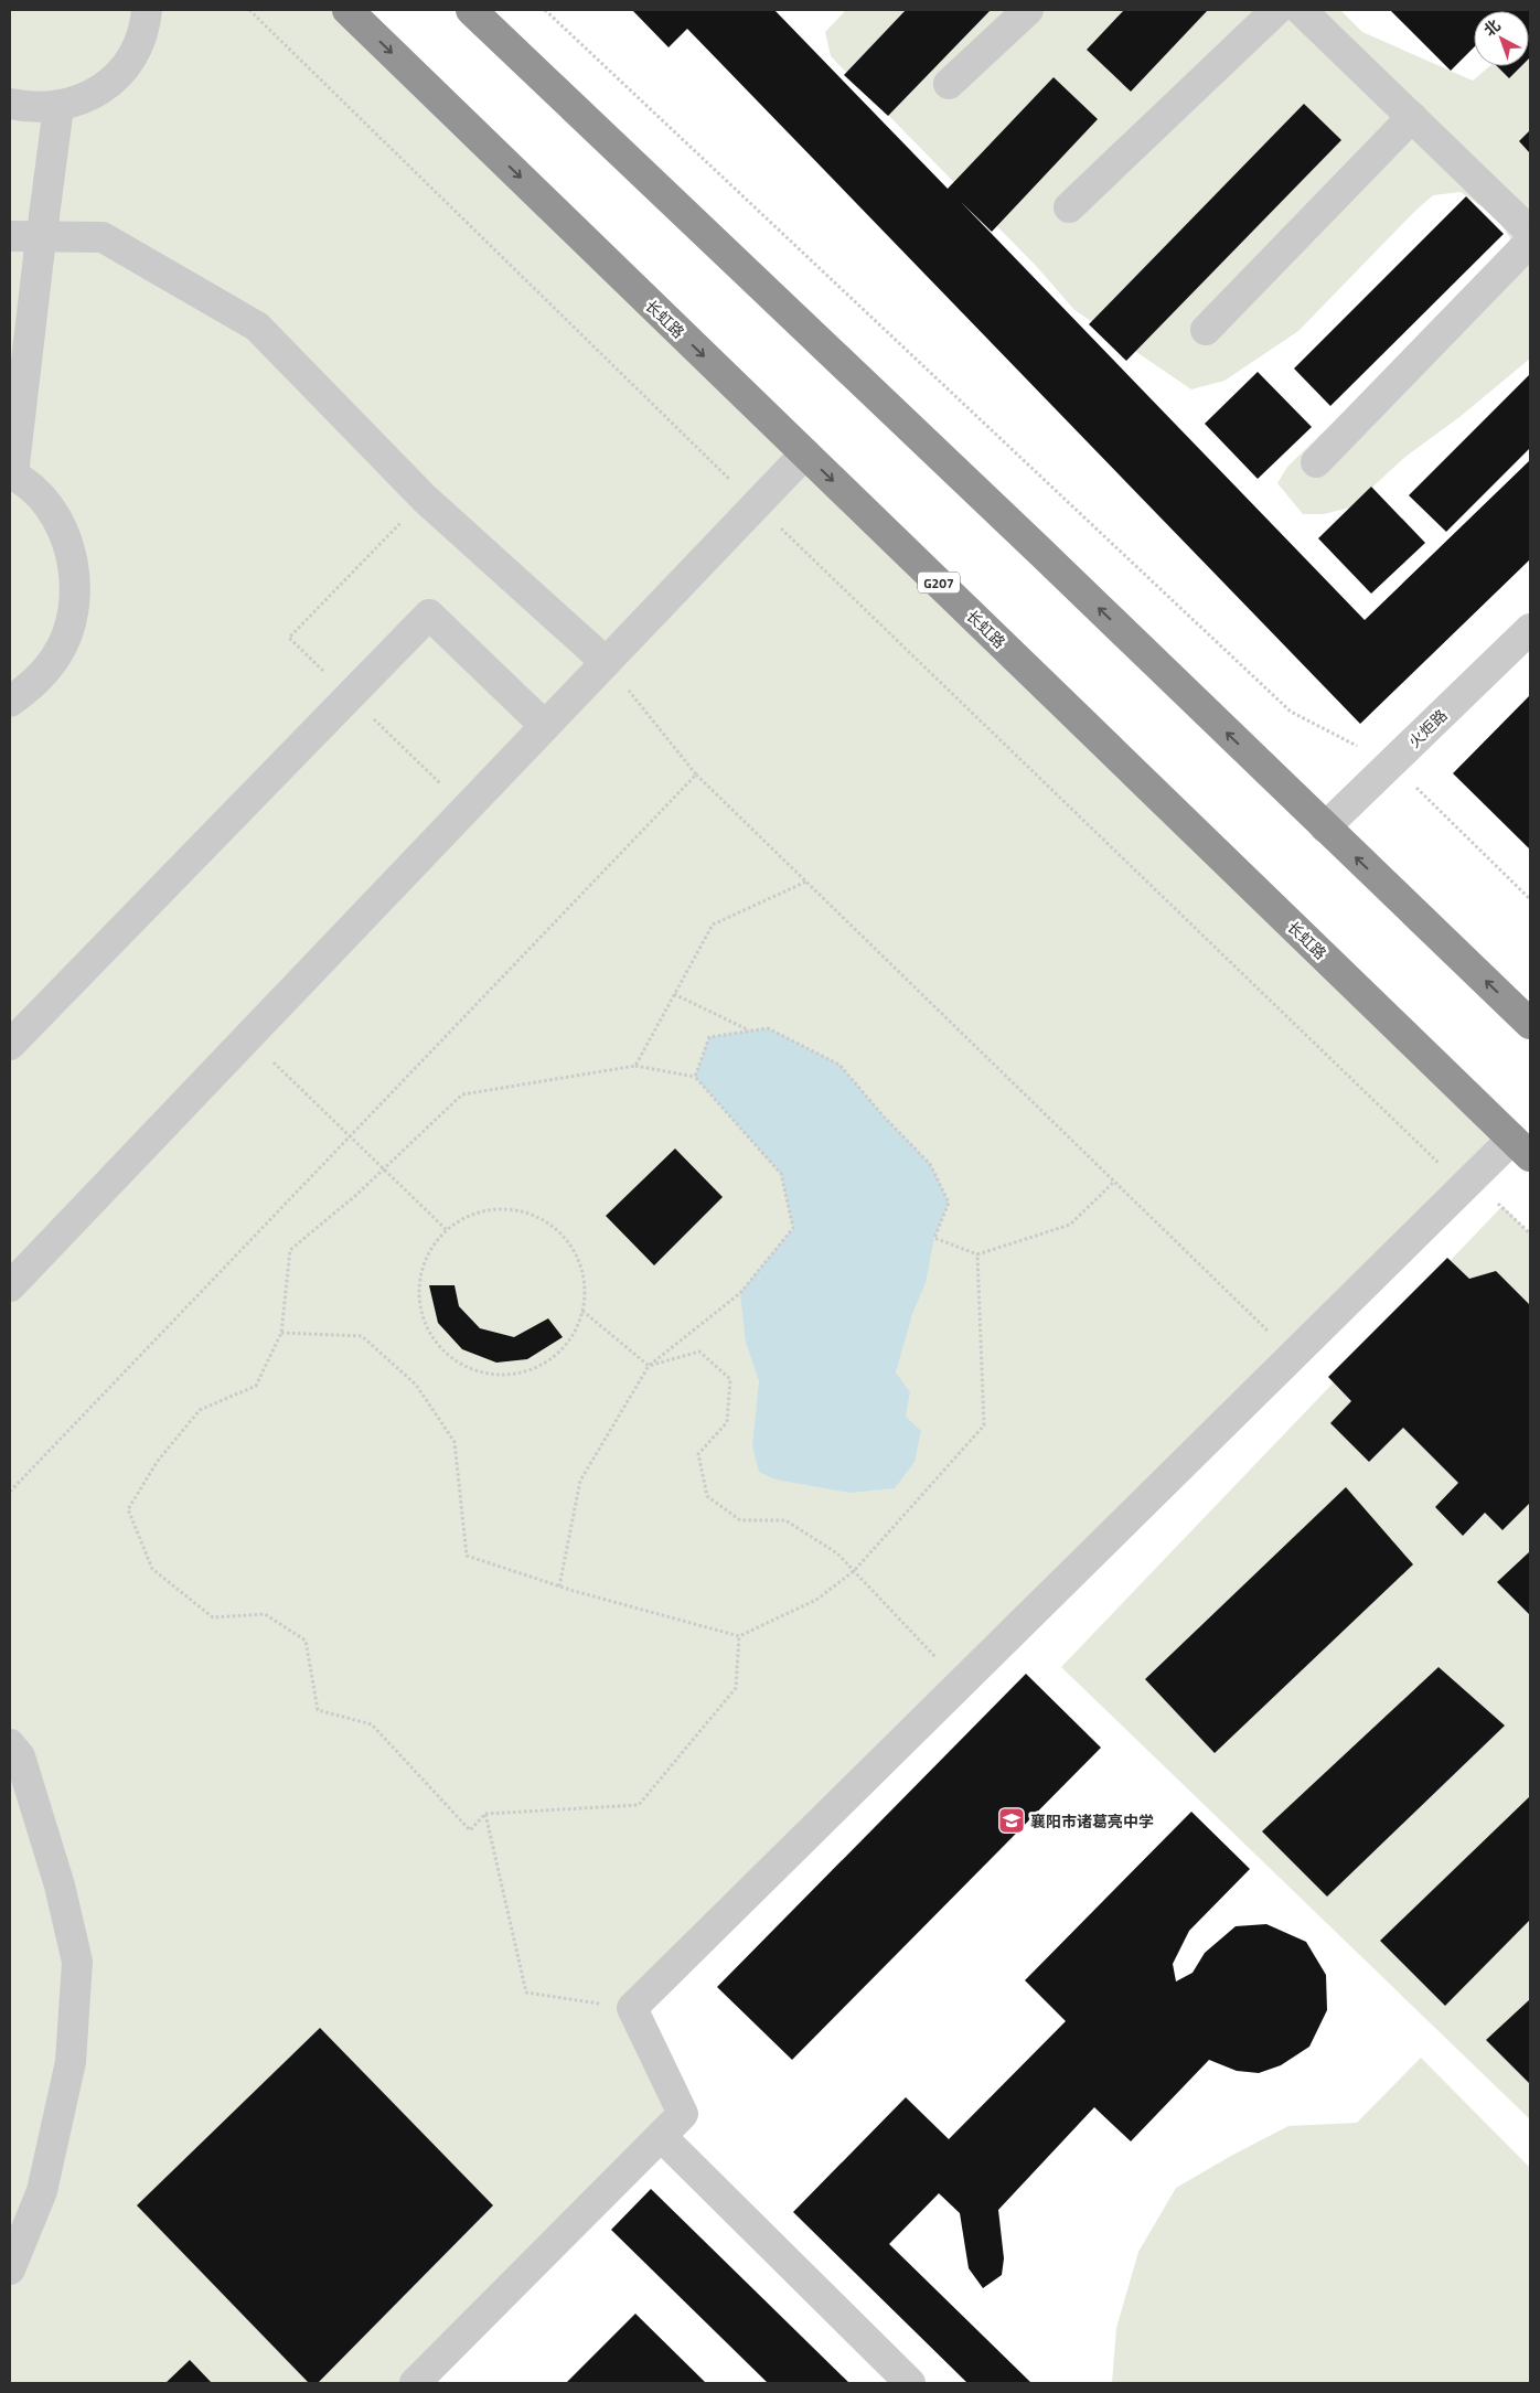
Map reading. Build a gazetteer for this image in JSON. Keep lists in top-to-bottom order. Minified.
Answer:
{"streets":{"highway":["长虹路","G207"],"street":["火炬路"]},"places":{"school or university":["襄阳市诸葛亮中学"]},"north":"top left"}
